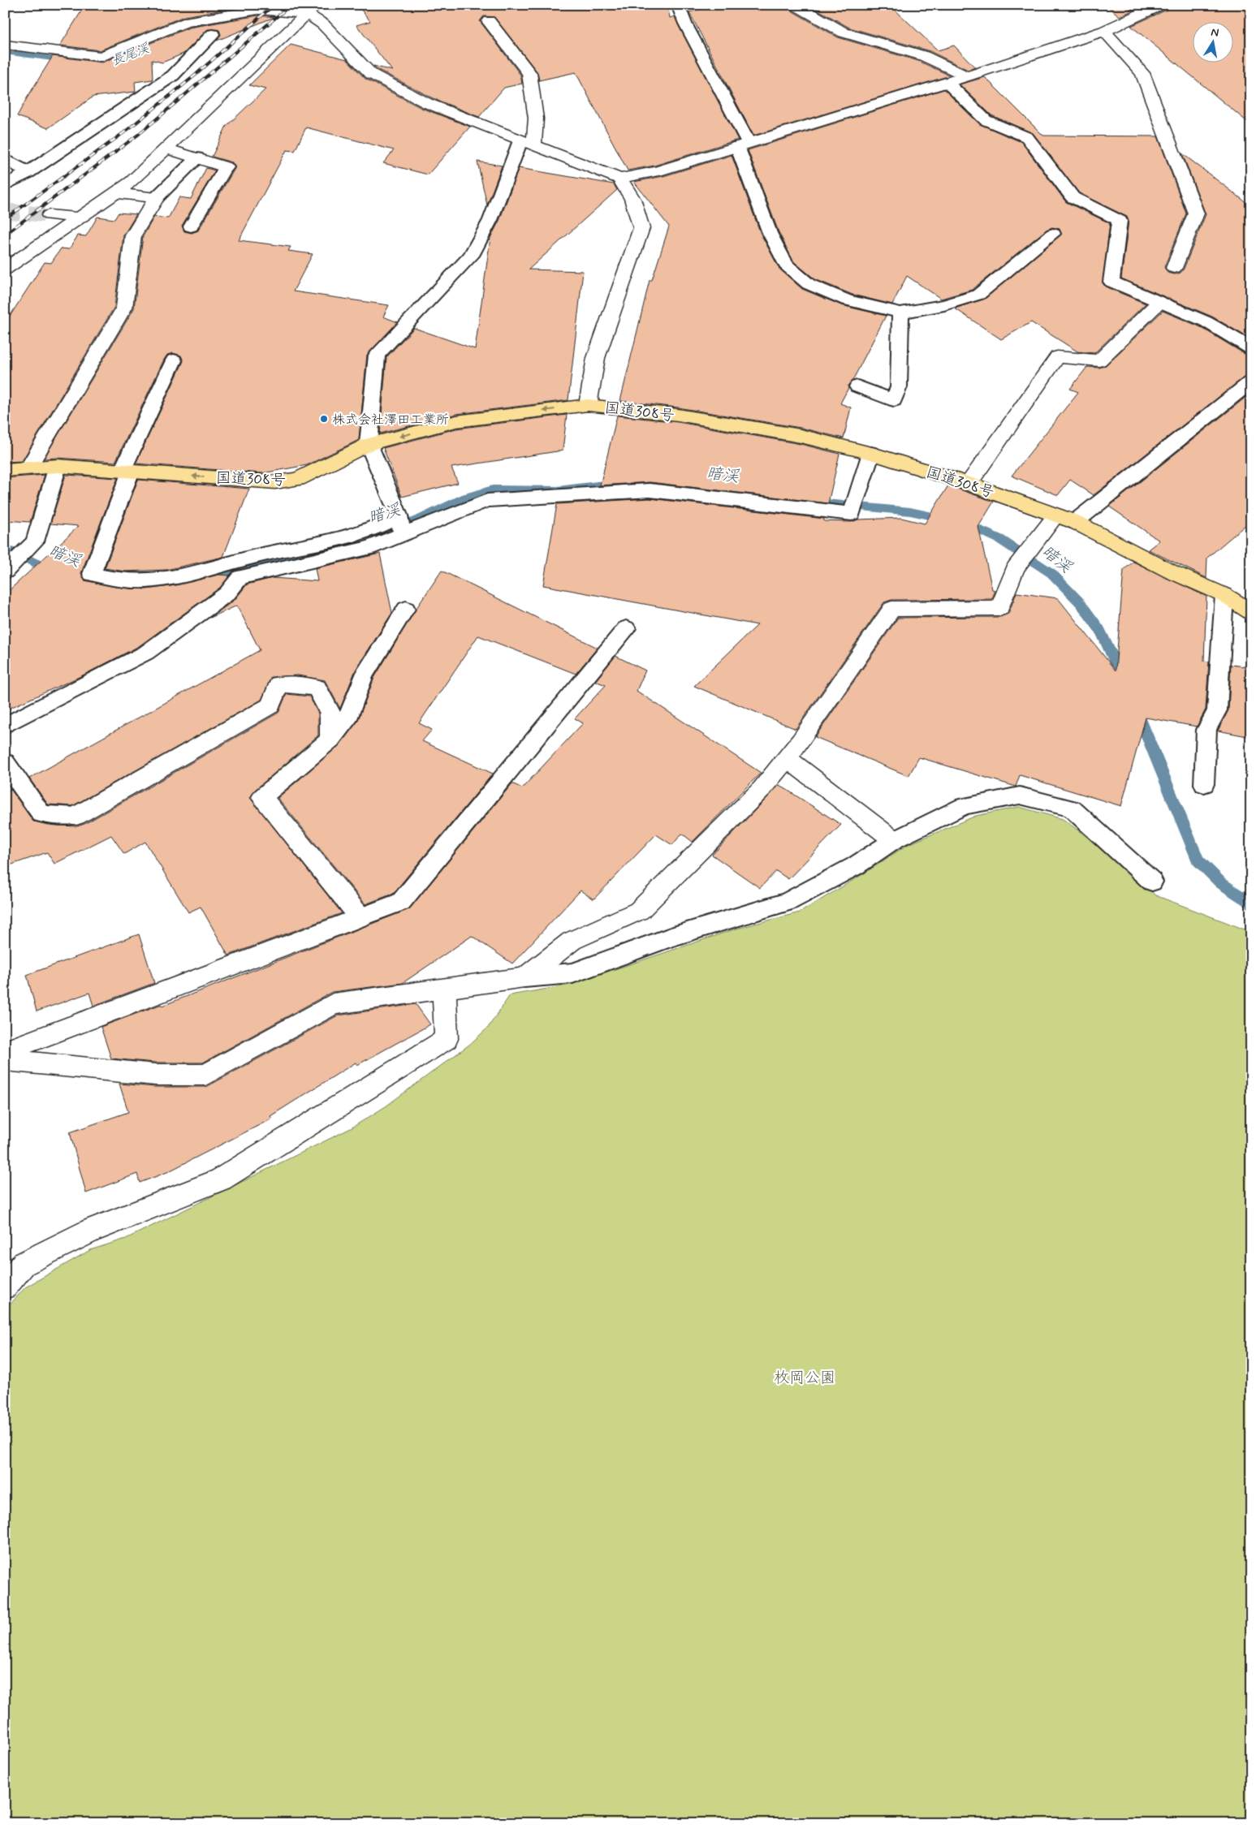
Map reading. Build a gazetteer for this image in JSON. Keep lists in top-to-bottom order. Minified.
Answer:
{"streets":{"highway":["国道308号"]},"one_way":["国道308号"],"water":["長尾渓","暗渓"],"parks":["枚岡公園"],"places":["株式会社澤田工業所"],"north":"top"}
